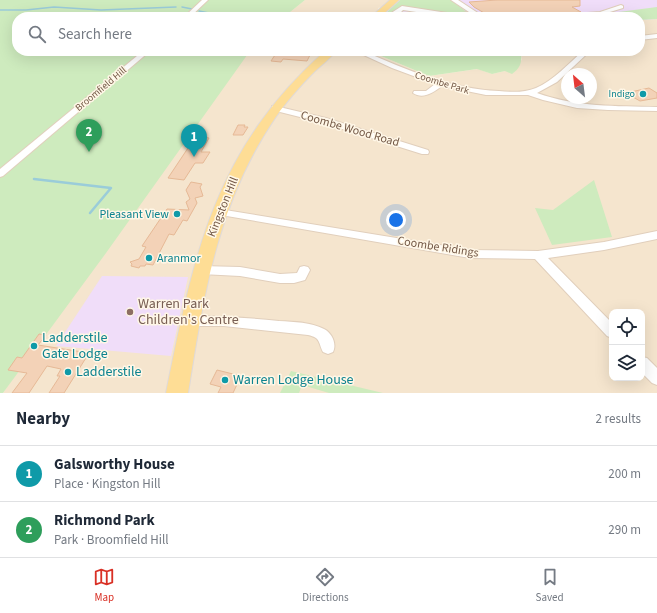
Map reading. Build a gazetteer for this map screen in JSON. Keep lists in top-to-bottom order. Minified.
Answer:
{"streets":{"main road":["Kingston Hill"],"street":["Coombe Park","Broomfield Hill","Coombe Wood Road","Coombe Ridings"]},"crossings":[["Coombe Wood Road","Kingston Hill"],["Kingston Hill","Coombe Ridings"]],"places":["Indigo","Pleasant View","Aranmor","Warren Park Children's Centre","Ladderstile Gate Lodge","Ladderstile","Warren Lodge House"],"north":"top left","page":{"search":"Search here","pins":["2","1"],"heading":["Nearby","2 results"],"list":[{"mark":"1","name":"Galsworthy House","note":"Place · Kingston Hill","value":"200 m"},{"mark":"2","name":"Richmond Park","note":"Park · Broomfield Hill","value":"290 m"}],"nav":["Map","Directions","Saved"]}}
